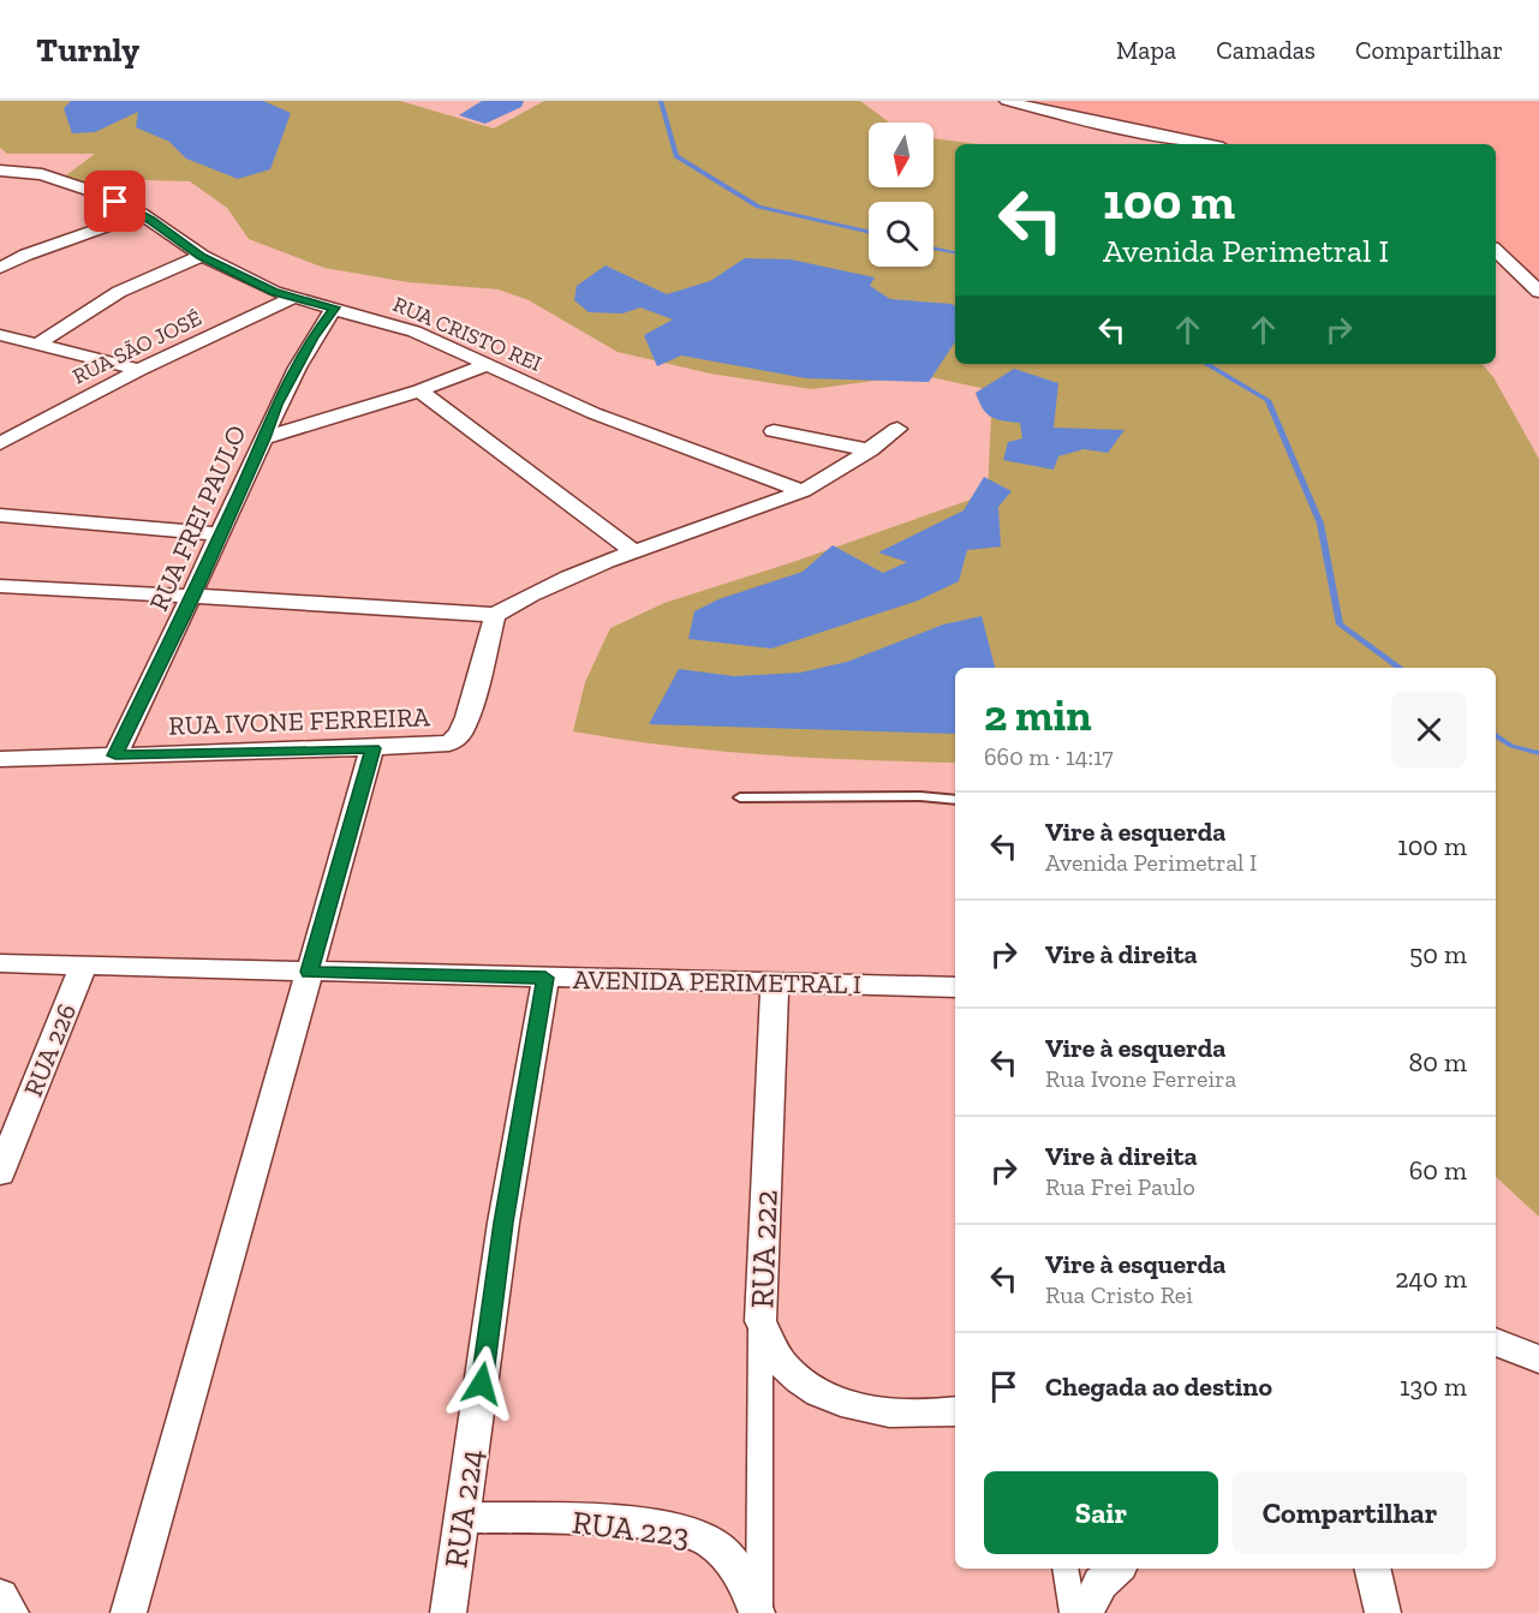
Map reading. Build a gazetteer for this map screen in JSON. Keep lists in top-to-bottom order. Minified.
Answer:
{"streets":{"street":["RUA CRISTO REI","RUA SÃO JOSÉ","RUA FREI PAULO","RUA IVONE FERREIRA","AVENIDA PERIMETRAL I","RUA 226","RUA 222","RUA 224","RUA 223"]},"crossings":[["RUA CRISTO REI","RUA SÃO JOSÉ"],["RUA CRISTO REI","RUA FREI PAULO"],["RUA FREI PAULO","RUA IVONE FERREIRA"],["AVENIDA PERIMETRAL I","RUA 226"],["AVENIDA PERIMETRAL I","RUA 222"],["AVENIDA PERIMETRAL I","RUA 224"],["RUA 224","RUA 223"]],"north":"bottom","page":{"header":"Turnly","nav":["Mapa","Camadas","Compartilhar"],"turn":["100 m","Avenida Perimetral I"],"heading":["2 min","660 m · 14:17"],"list":[{"name":"Vire à esquerda","note":"Avenida Perimetral I","value":"100 m"},{"name":"Vire à direita","value":"50 m"},{"name":"Vire à esquerda","note":"Rua Ivone Ferreira","value":"80 m"},{"name":"Vire à direita","note":"Rua Frei Paulo","value":"60 m"},{"name":"Vire à esquerda","note":"Rua Cristo Rei","value":"240 m"},{"name":"Chegada ao destino","value":"130 m"}],"buttons":["Sair","Compartilhar"]}}
